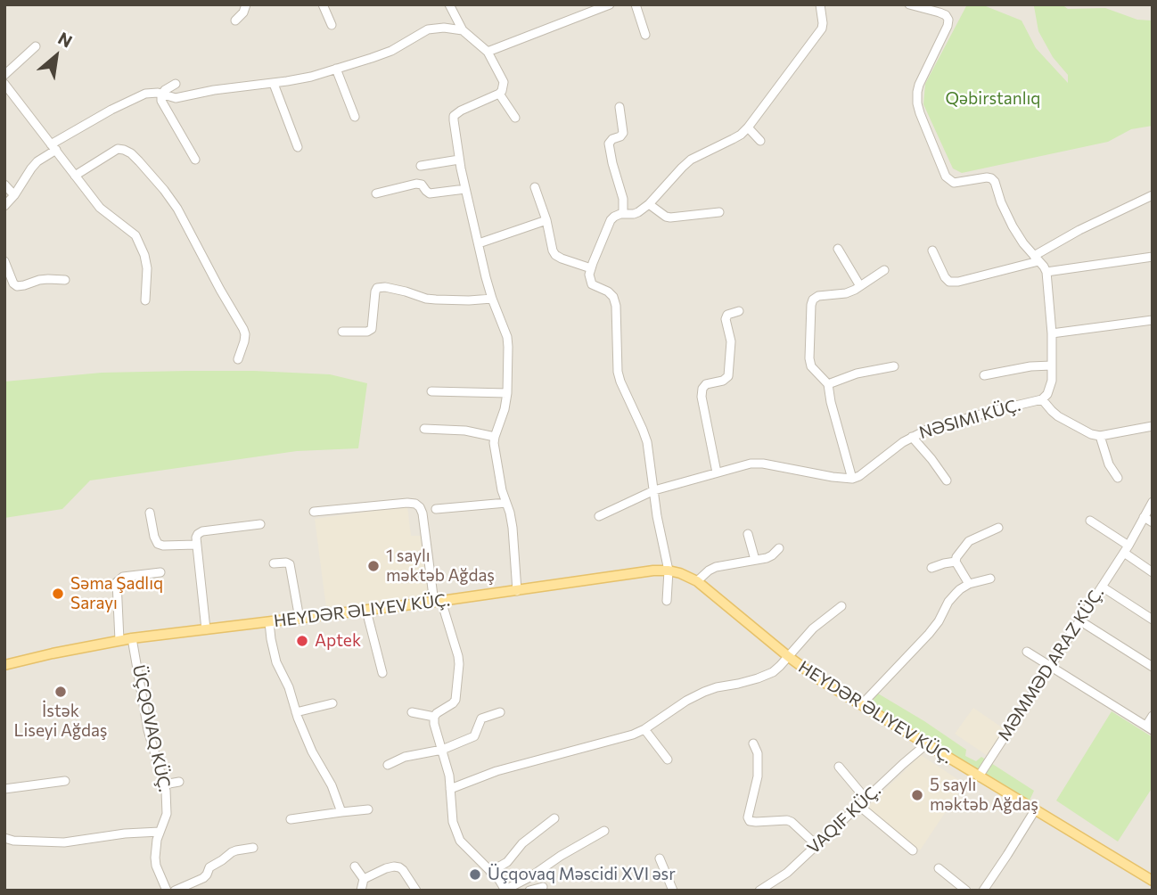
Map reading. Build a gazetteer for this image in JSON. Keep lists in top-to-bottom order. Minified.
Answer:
{"streets":{"main road":["HEYDƏR ƏLIYEV KÜÇ."],"street":["NƏSIMI KÜÇ.","MƏMMƏD ARAZ KÜÇ.","ÜÇQOVAQ KÜÇ.","VAQIF KÜÇ."]},"crossings":[["HEYDƏR ƏLIYEV KÜÇ.","MƏMMƏD ARAZ KÜÇ."],["HEYDƏR ƏLIYEV KÜÇ.","ÜÇQOVAQ KÜÇ."],["HEYDƏR ƏLIYEV KÜÇ.","VAQIF KÜÇ."]],"parks":["Qəbirstanlıq"],"places":["1 saylı məktəb Ağdaş","Səma Şadlıq Sarayı","Aptek","İstək Liseyi Ağdaş","5 saylı məktəb Ağdaş","Üçqovaq Məscidi XVI əsr"],"north":"top right"}
